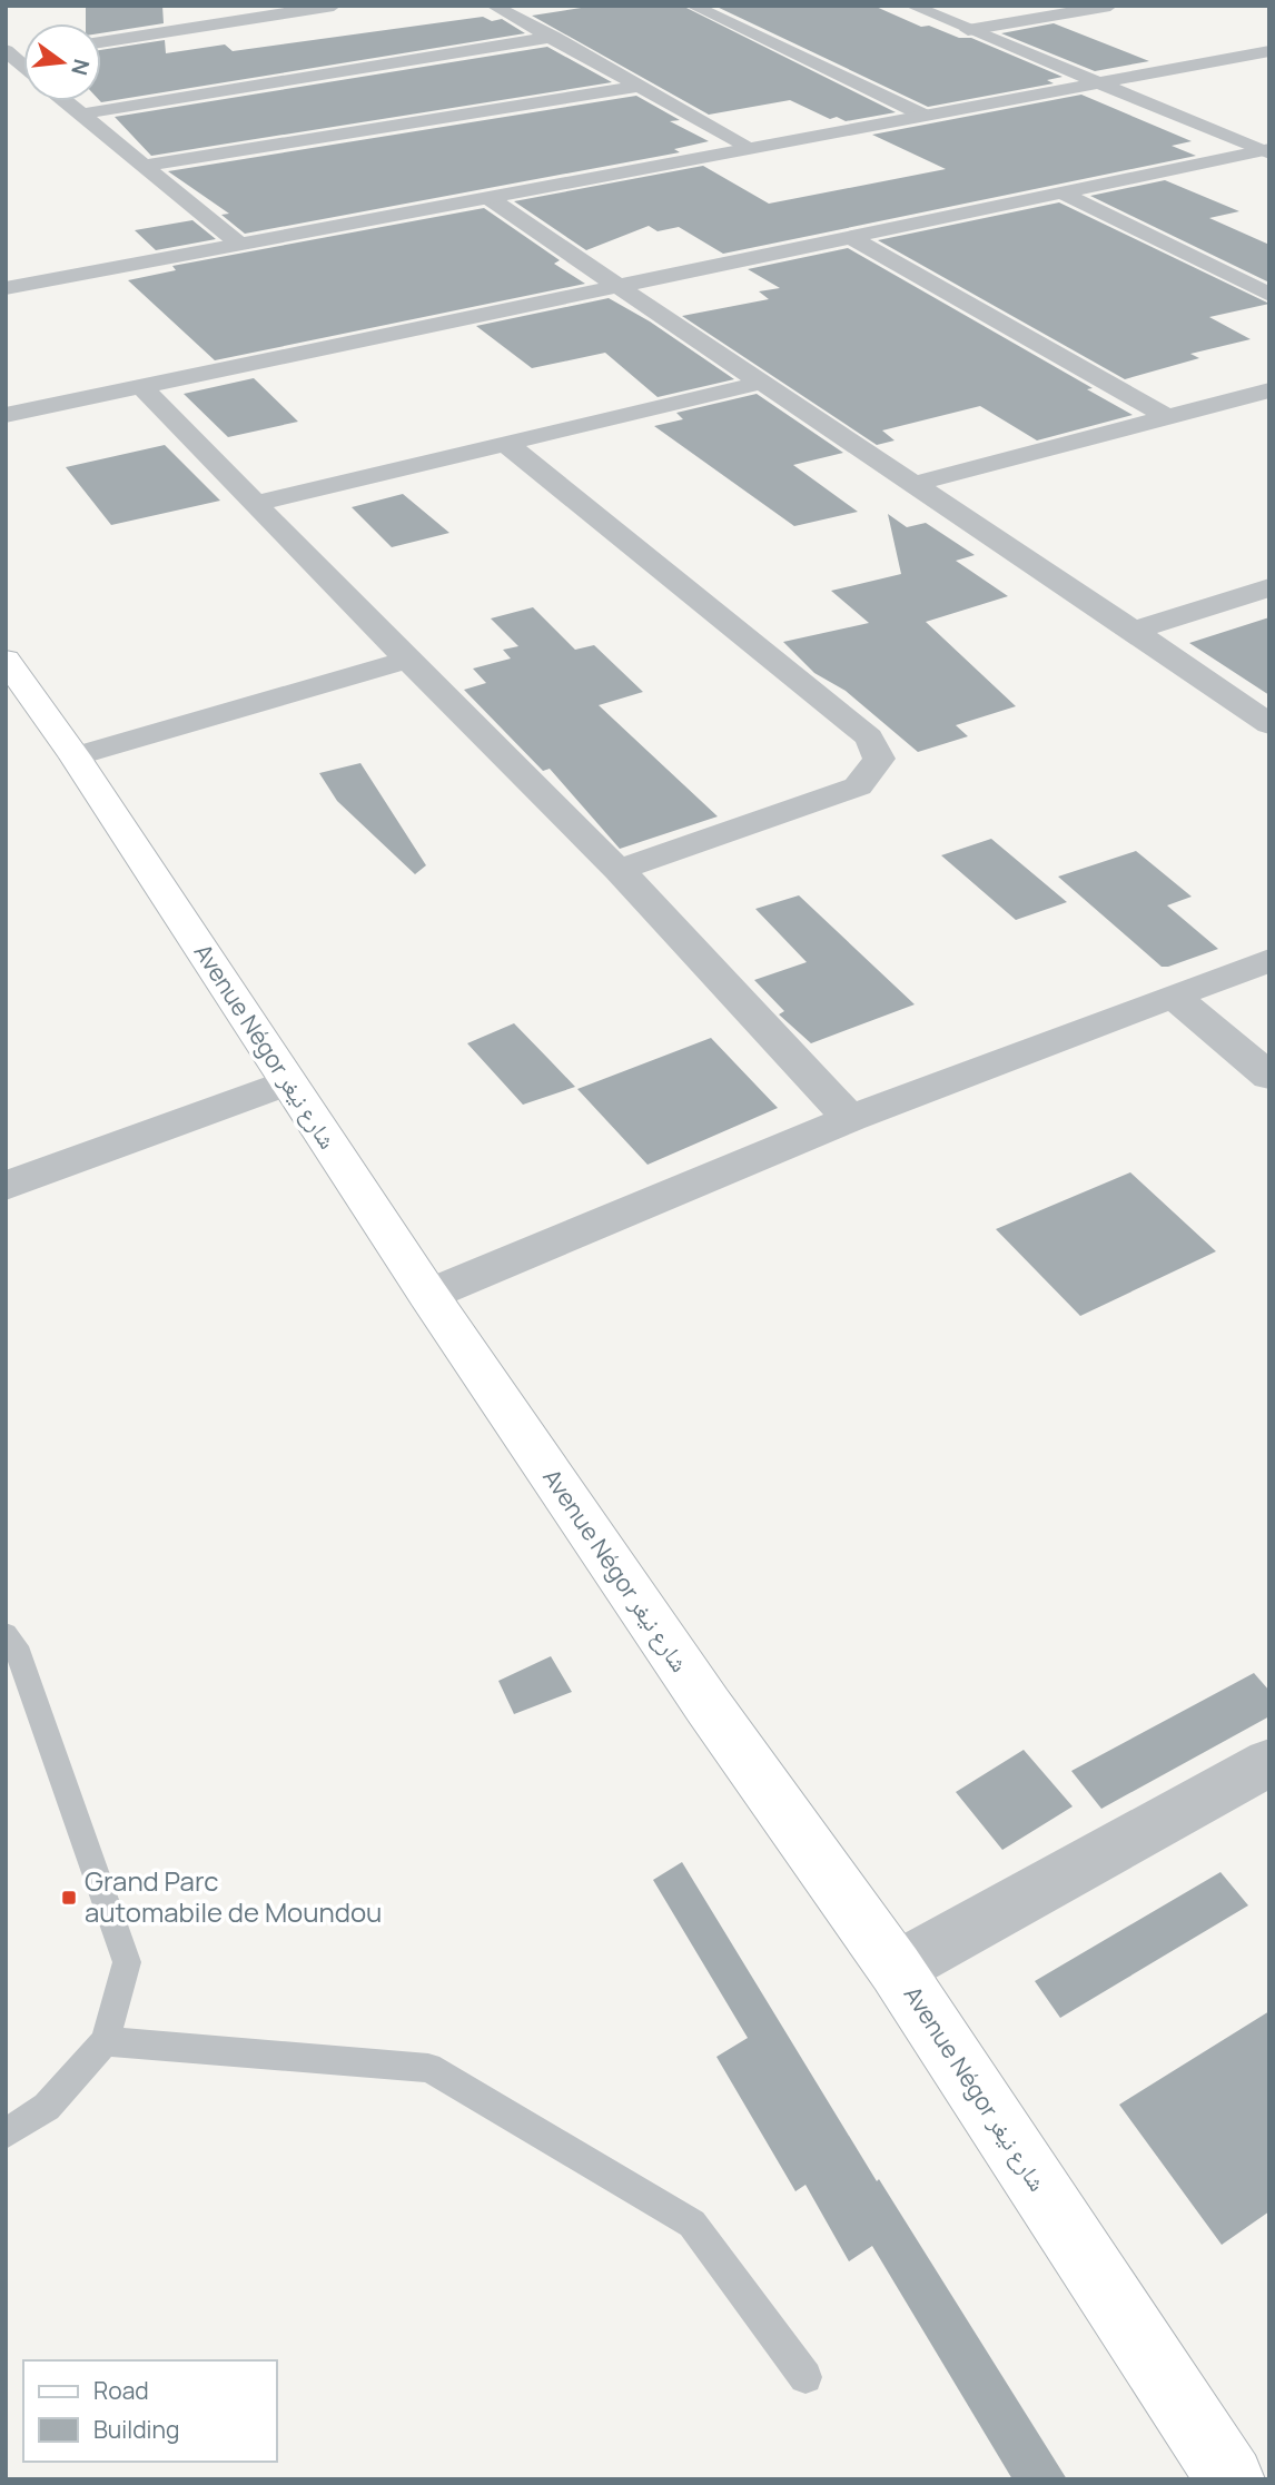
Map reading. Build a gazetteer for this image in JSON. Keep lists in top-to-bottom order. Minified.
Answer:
{"streets":{"main road":["Avenue Négor شارع نيغر"]},"places":{"transit":["Grand Parc automabile de Moundou"]},"legend":["Road","Building"],"north":"right"}
